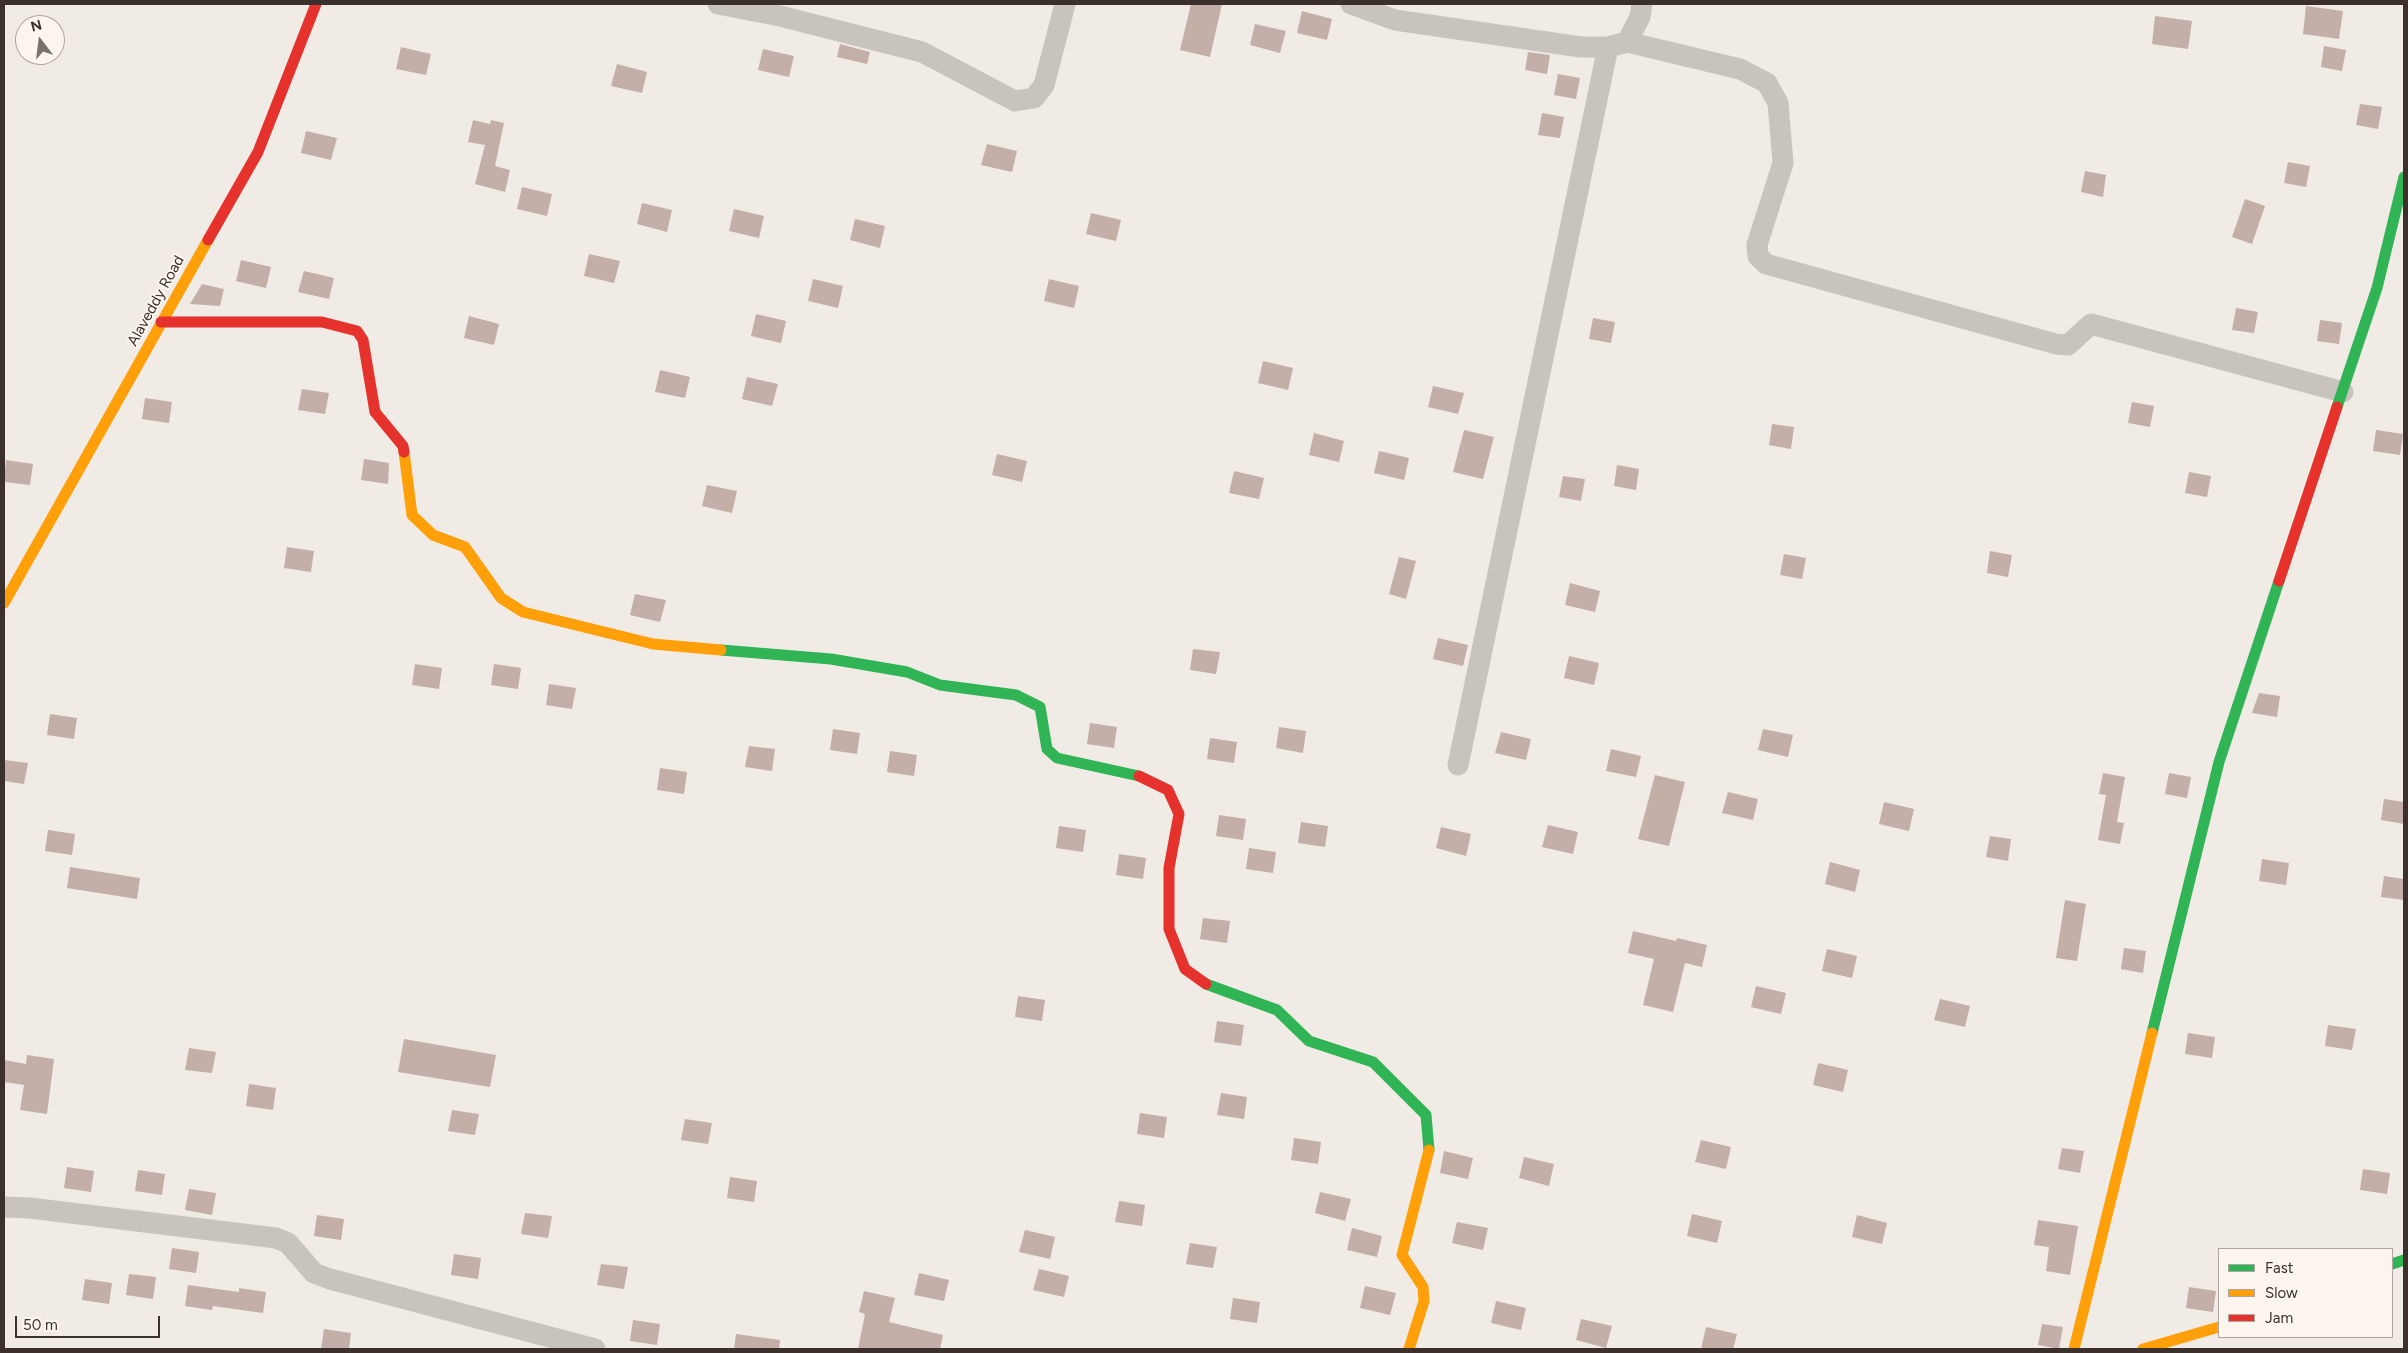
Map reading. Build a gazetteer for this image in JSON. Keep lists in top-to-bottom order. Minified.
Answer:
{"streets":{"street":["Alaveddy Road"]},"legend":["Fast","Slow","Jam"],"scale_bar":"50 m","north":"top"}
